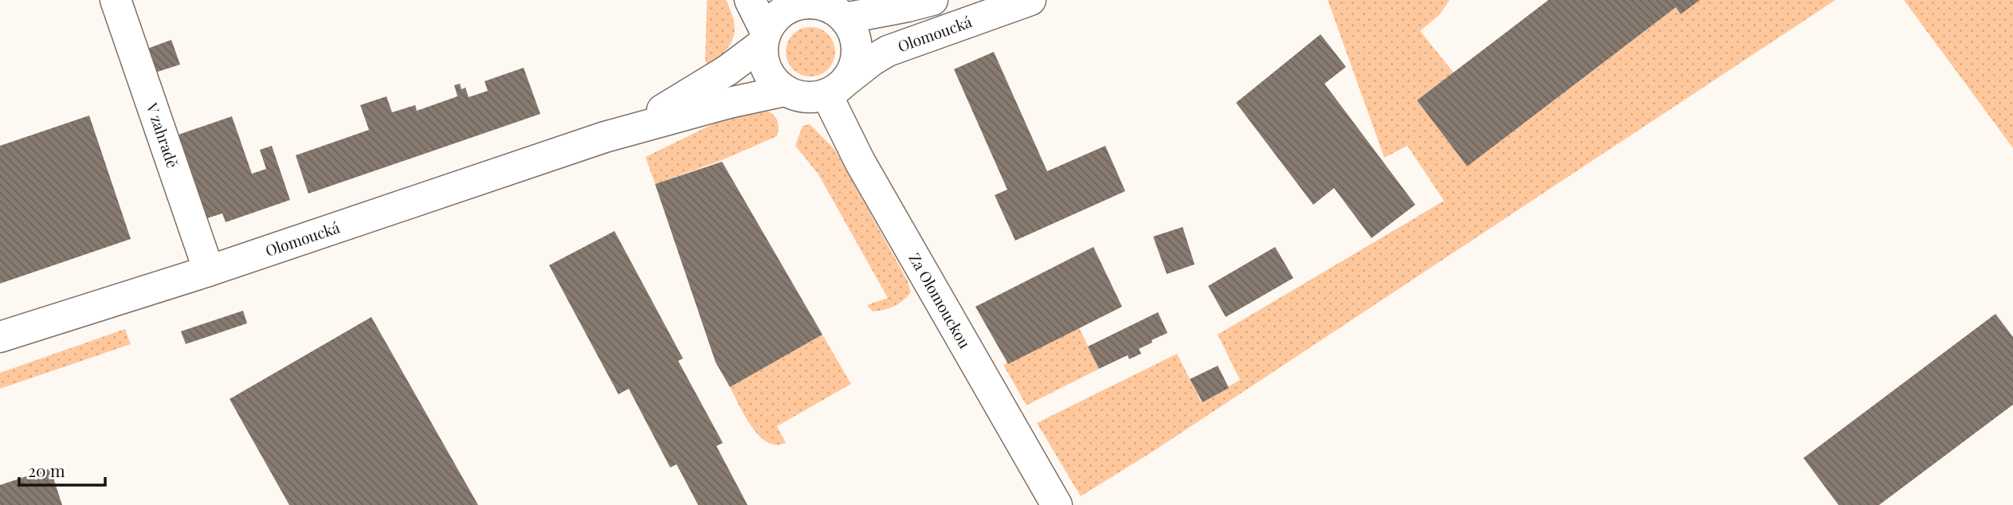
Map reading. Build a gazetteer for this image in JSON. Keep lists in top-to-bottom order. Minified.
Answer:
{"streets":{"street":["Olomoucká","V zahradě","Za Olomouckou"]},"crossings":[["Olomoucká","V zahradě"],["Olomoucká","Za Olomouckou"]],"scale_bar":"20 m"}
